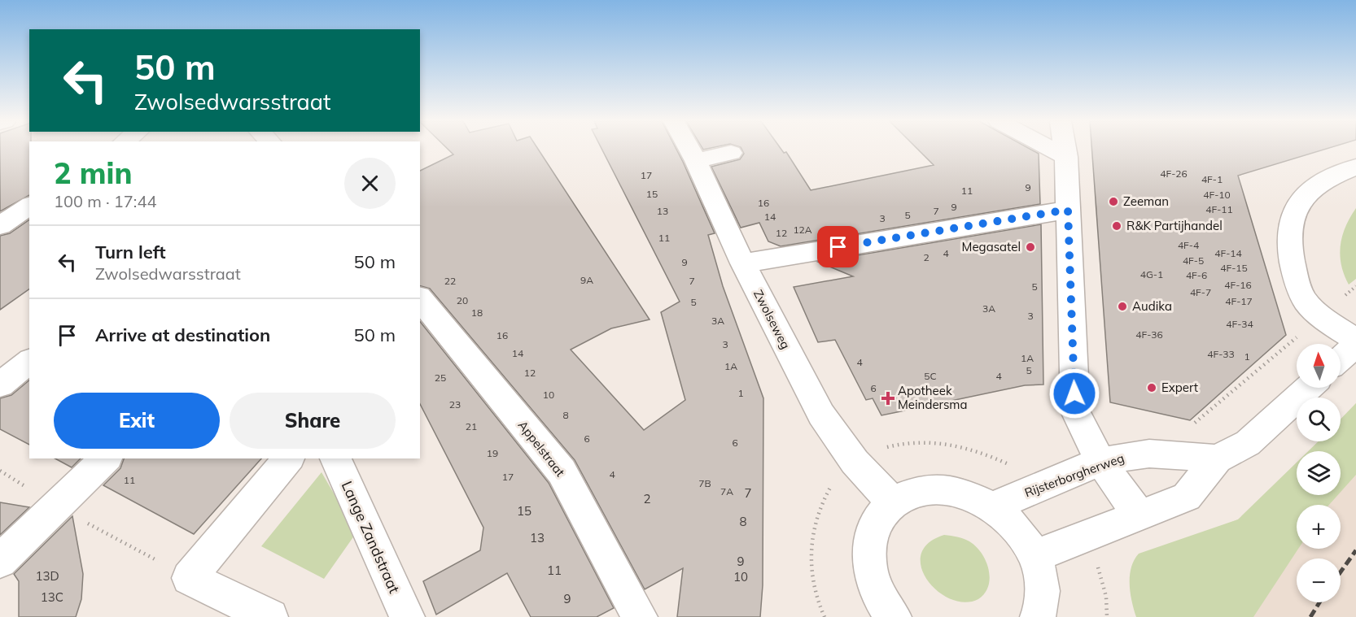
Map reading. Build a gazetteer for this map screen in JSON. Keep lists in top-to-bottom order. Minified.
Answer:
{"streets":{"street":["Zwolseweg","Appelstraat","Rijsterborgherweg","Lange Zandstraat"]},"places":{"other":["Zeeman","R&K Partijhandel","Megasatel","Audika","Expert"],"health":["Apotheek Meindersma"]},"house_numbers":["4F-26","17","4F-1","9","11","15","4F-10","16","9","4F-11","13","7","5","14","3","12A","12","11","4F-4","4","4F-14","2","4F-5","9","4F-15","4G-1","4F-6","9A","22","7","4F-16","5","4F-7","20","4F-17","5","3A","18","3","3A","4F-34","4F-36","16","3","14","4F-33","1","1A","4","1A","5","12","5C","4","25","6","1","10","23","8","21","6","6","19","4","17","11","7B","7A","7","2","15","8","13","9","11","13D","10","13C","9"],"north":"top","page":{"turn":["50 m","Zwolsedwarsstraat"],"heading":["2 min","100 m · 17:44"],"list":[{"name":"Turn left","note":"Zwolsedwarsstraat","value":"50 m"},{"name":"Arrive at destination","value":"50 m"}],"map_buttons":["+","−"],"buttons":["Exit","Share"]}}
